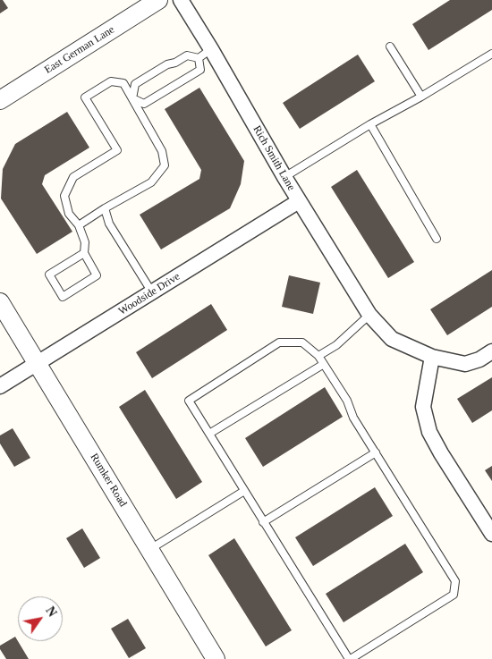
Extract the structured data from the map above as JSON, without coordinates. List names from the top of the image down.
{
  "streets": {
    "street": [
      "East German Lane",
      "Rich Smith Lane",
      "Woodside Drive",
      "Rumker Road"
    ]
  },
  "crossings": [
    ["Rich Smith Lane", "Woodside Drive"],
    ["Woodside Drive", "Rumker Road"]
  ],
  "north": "top right"
}
